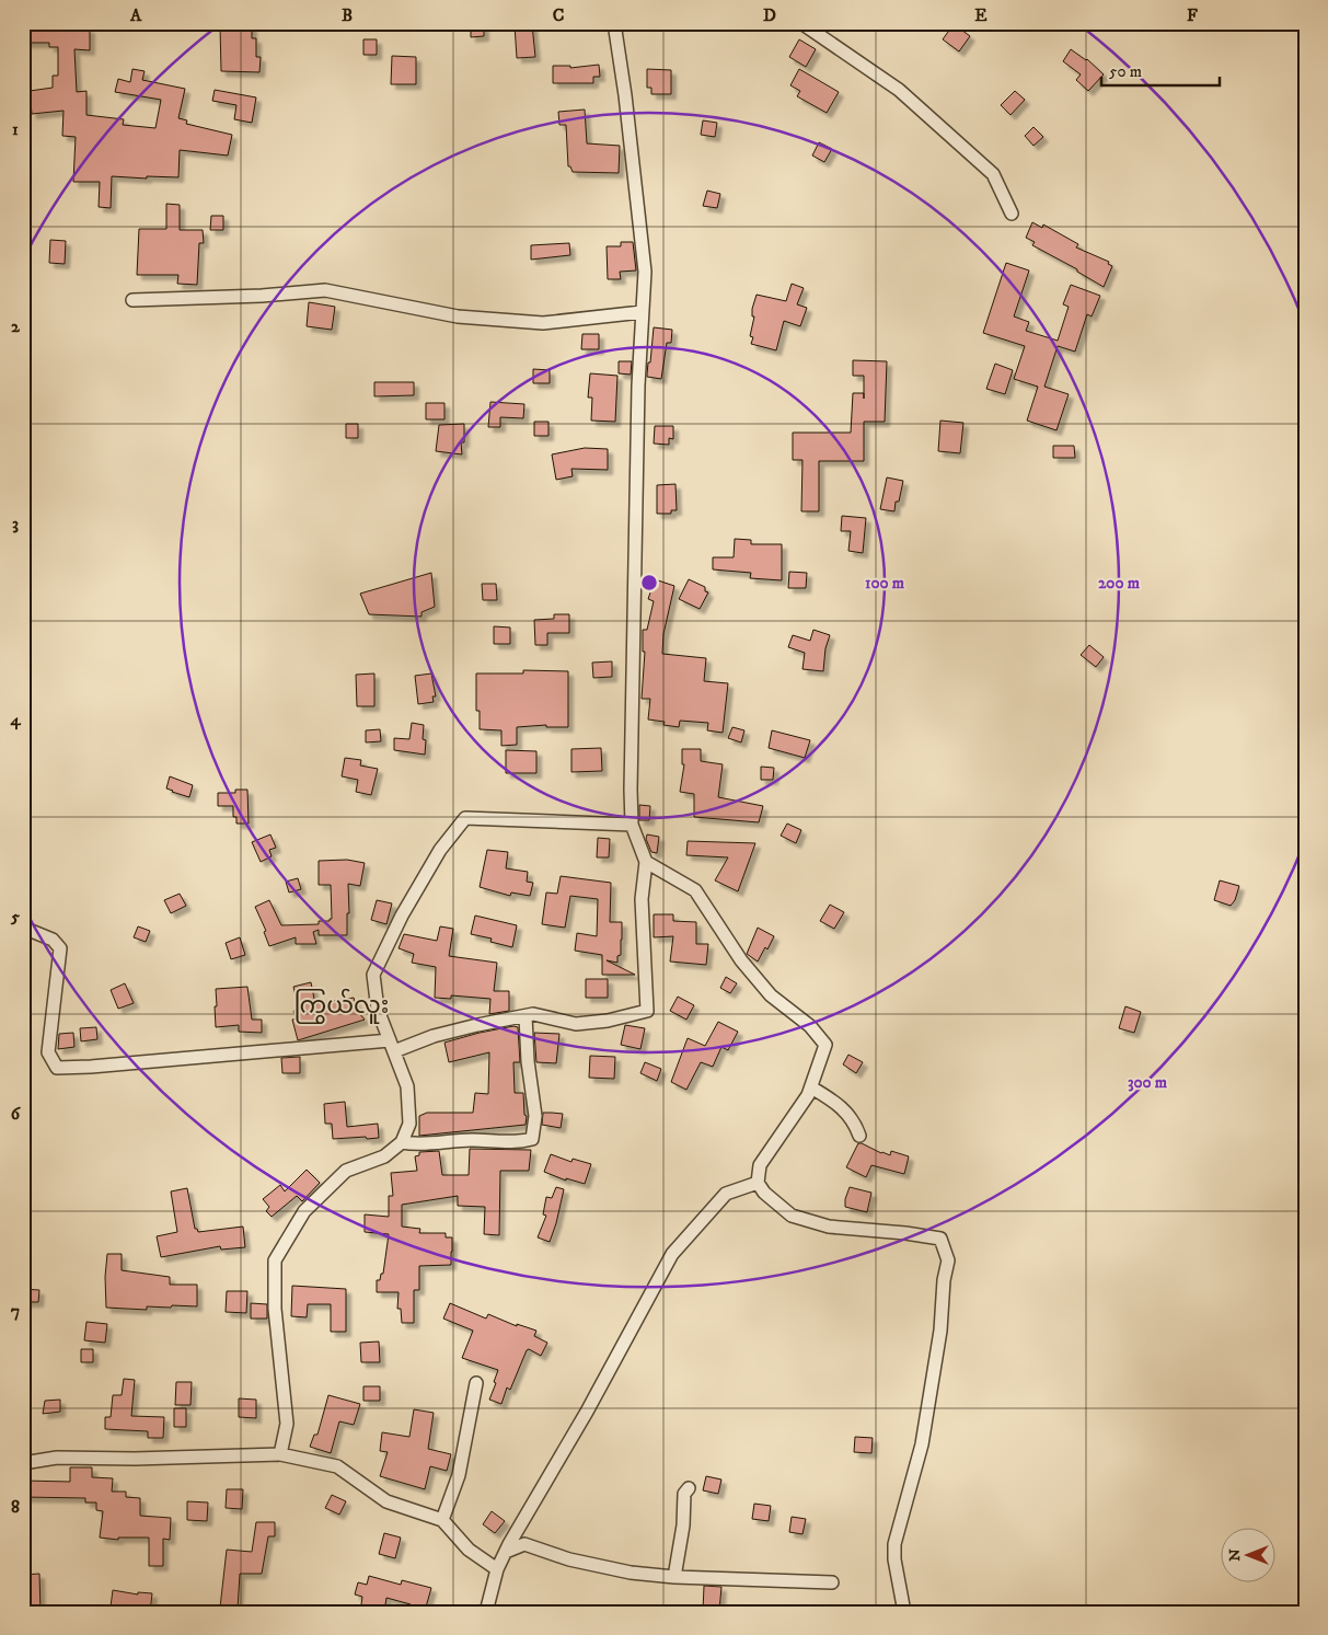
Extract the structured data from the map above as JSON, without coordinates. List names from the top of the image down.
{
  "districts": ["ကြွယ်လူး"],
  "scale_bar": "50 m",
  "north": "left",
  "grid": {
    "columns": [
      "A",
      "B",
      "C",
      "D",
      "E",
      "F"
    ],
    "rows": [
      "1",
      "2",
      "3",
      "4",
      "5",
      "6",
      "7",
      "8"
    ]
  },
  "rings": ["100 m", "200 m", "300 m"]
}
